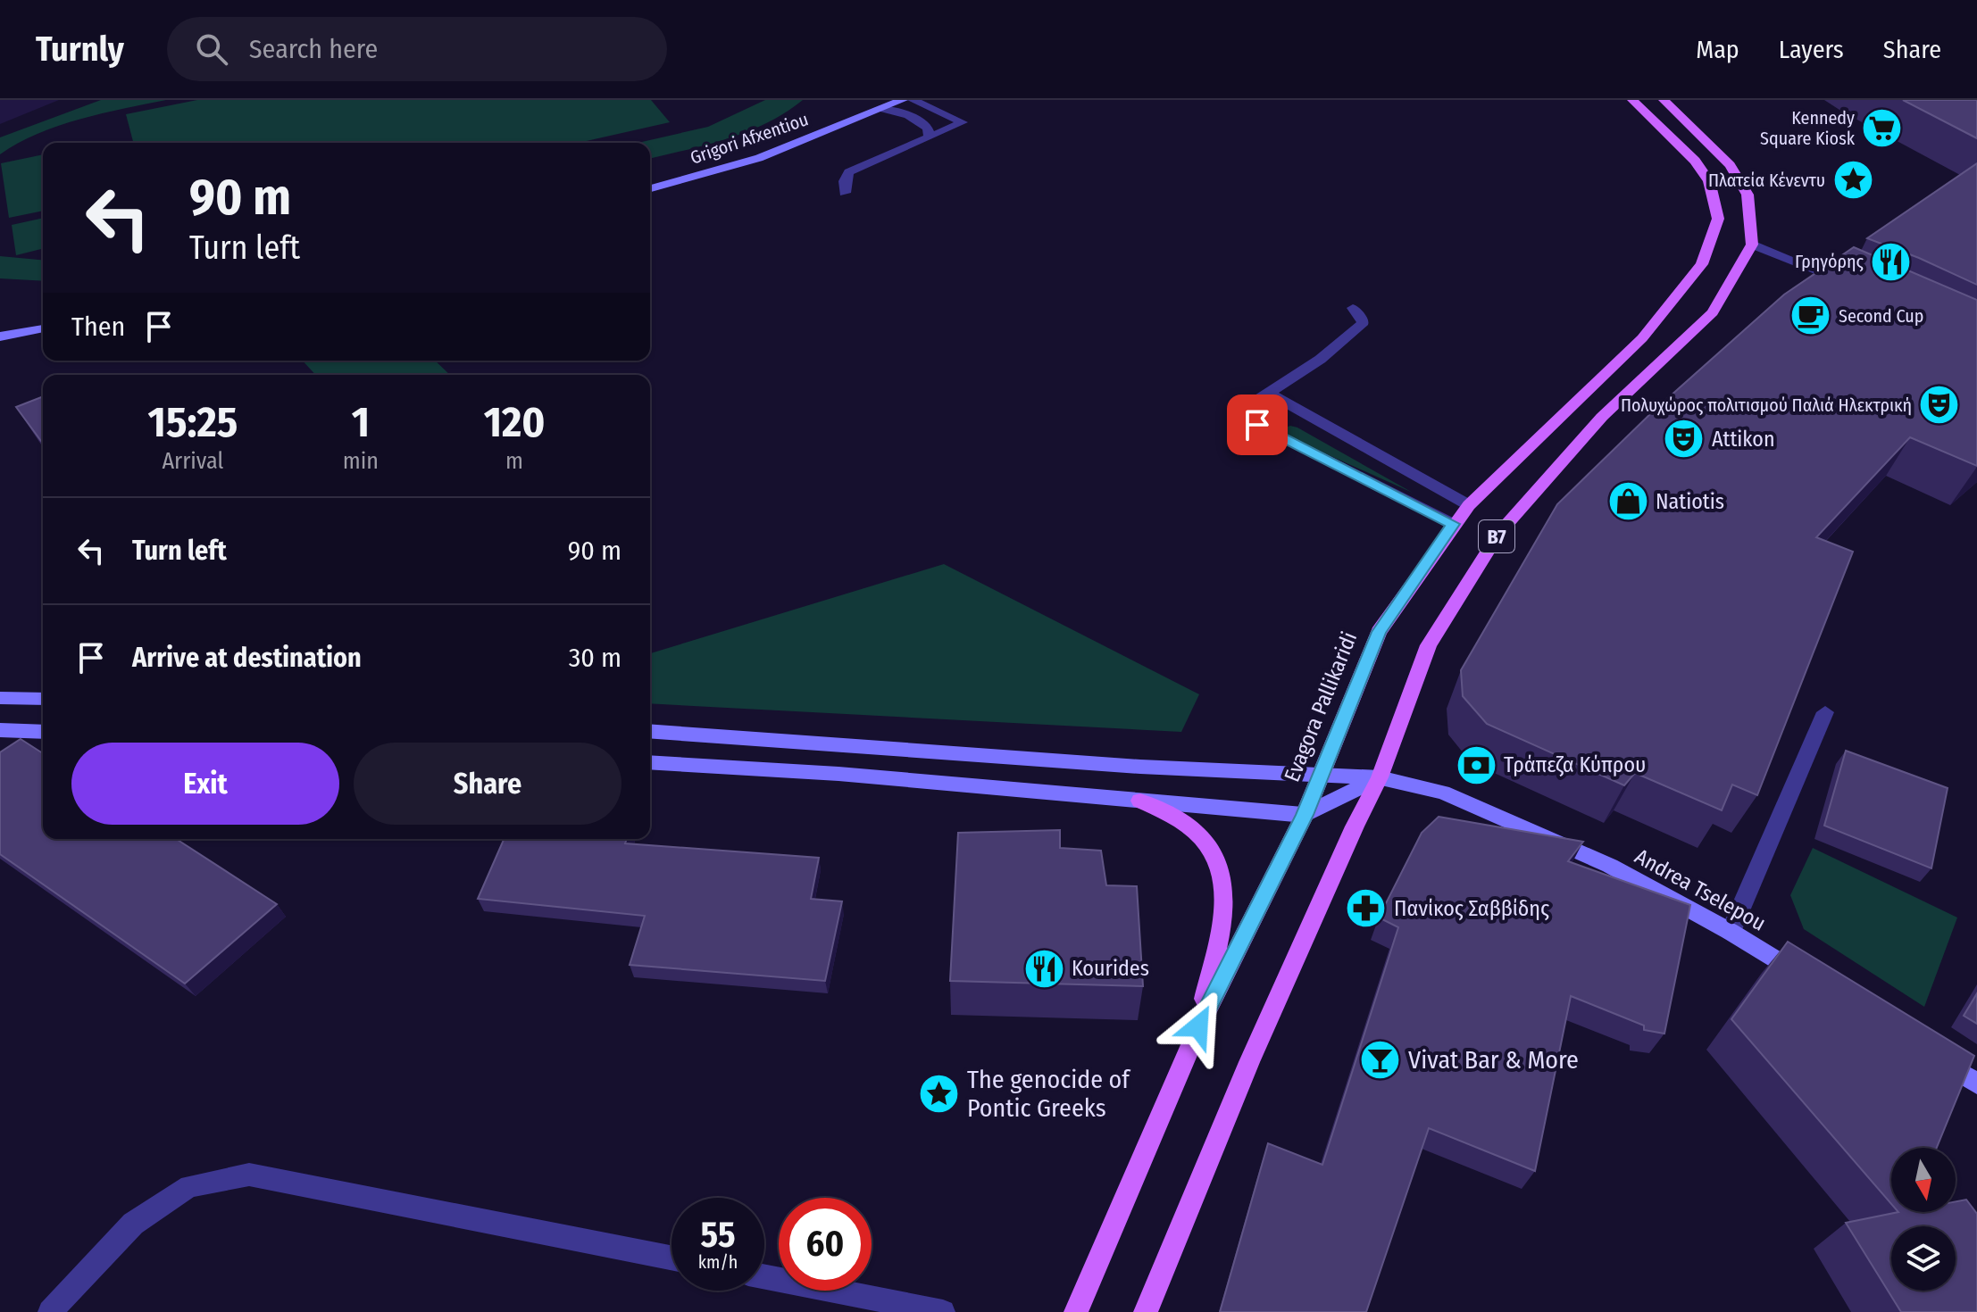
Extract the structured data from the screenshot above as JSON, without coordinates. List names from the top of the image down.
{
  "streets": {
    "main road": ["B7", "Evagora Pallikaridi"],
    "street": ["Grigori Afxentiou", "Andrea Tselepou"]
  },
  "crossings": [
    ["B7", "Andrea Tselepou"],
    ["Evagora Pallikaridi", "Andrea Tselepou"]
  ],
  "places": {
    "supermarket": ["Kennedy Square Kiosk"],
    "place": ["Πλατεία Κένεντυ", "The genocide of Pontic Greeks"],
    "restaurant": ["Γρηγόρης", "Kourides"],
    "cafe": ["Second Cup"],
    "theatre": ["Πολυχώρος πολιτισμού Παλιά Ηλεκτρική", "Attikon"],
    "shop": ["Natiotis"],
    "bank": ["Τράπεζα Κύπρου"],
    "pharmacy": ["Πανίκος Σαββίδης"],
    "bar": ["Vivat Bar & More"]
  },
  "north": "bottom",
  "page": {
    "header": "Turnly",
    "search": "Search here",
    "nav": ["Map", "Layers", "Share"],
    "turn": ["90 m", "Turn left"],
    "then": "Then",
    "eta": [
      "15:25",
      "Arrival",
      "1",
      "min",
      "120",
      "m"
    ],
    "list": [
      {
        "name": "Turn left",
        "value": "90 m"
      },
      {
        "name": "Arrive at destination",
        "value": "30 m"
      }
    ],
    "buttons": ["Exit", "Share"],
    "speed": "55 km/h",
    "limit": "60"
  }
}
